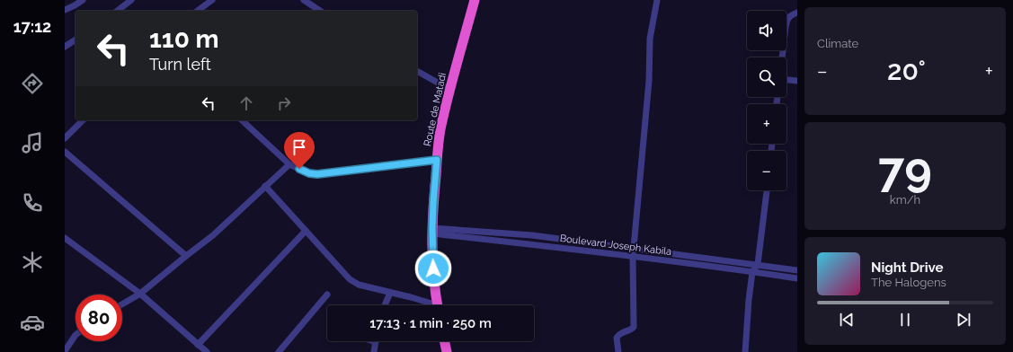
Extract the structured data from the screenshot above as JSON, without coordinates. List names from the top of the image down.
{
  "streets": {
    "highway": ["Route de Matadi"],
    "street": ["Boulevard Joseph Kabila"]
  },
  "crossings": [
    ["Route de Matadi", "Boulevard Joseph Kabila"]
  ],
  "page": {
    "tabs": "17:12",
    "tile": [
      "Climate",
      ["79", "km/h"]
    ],
    "map_buttons": ["+", "−"],
    "turn": ["110 m", "Turn left"],
    "heat": ["−", "20°", "+"],
    "song": ["Night Drive", "The Halogens"],
    "limit": "80",
    "trip": "17:13 · 1 min · 250 m"
  }
}
